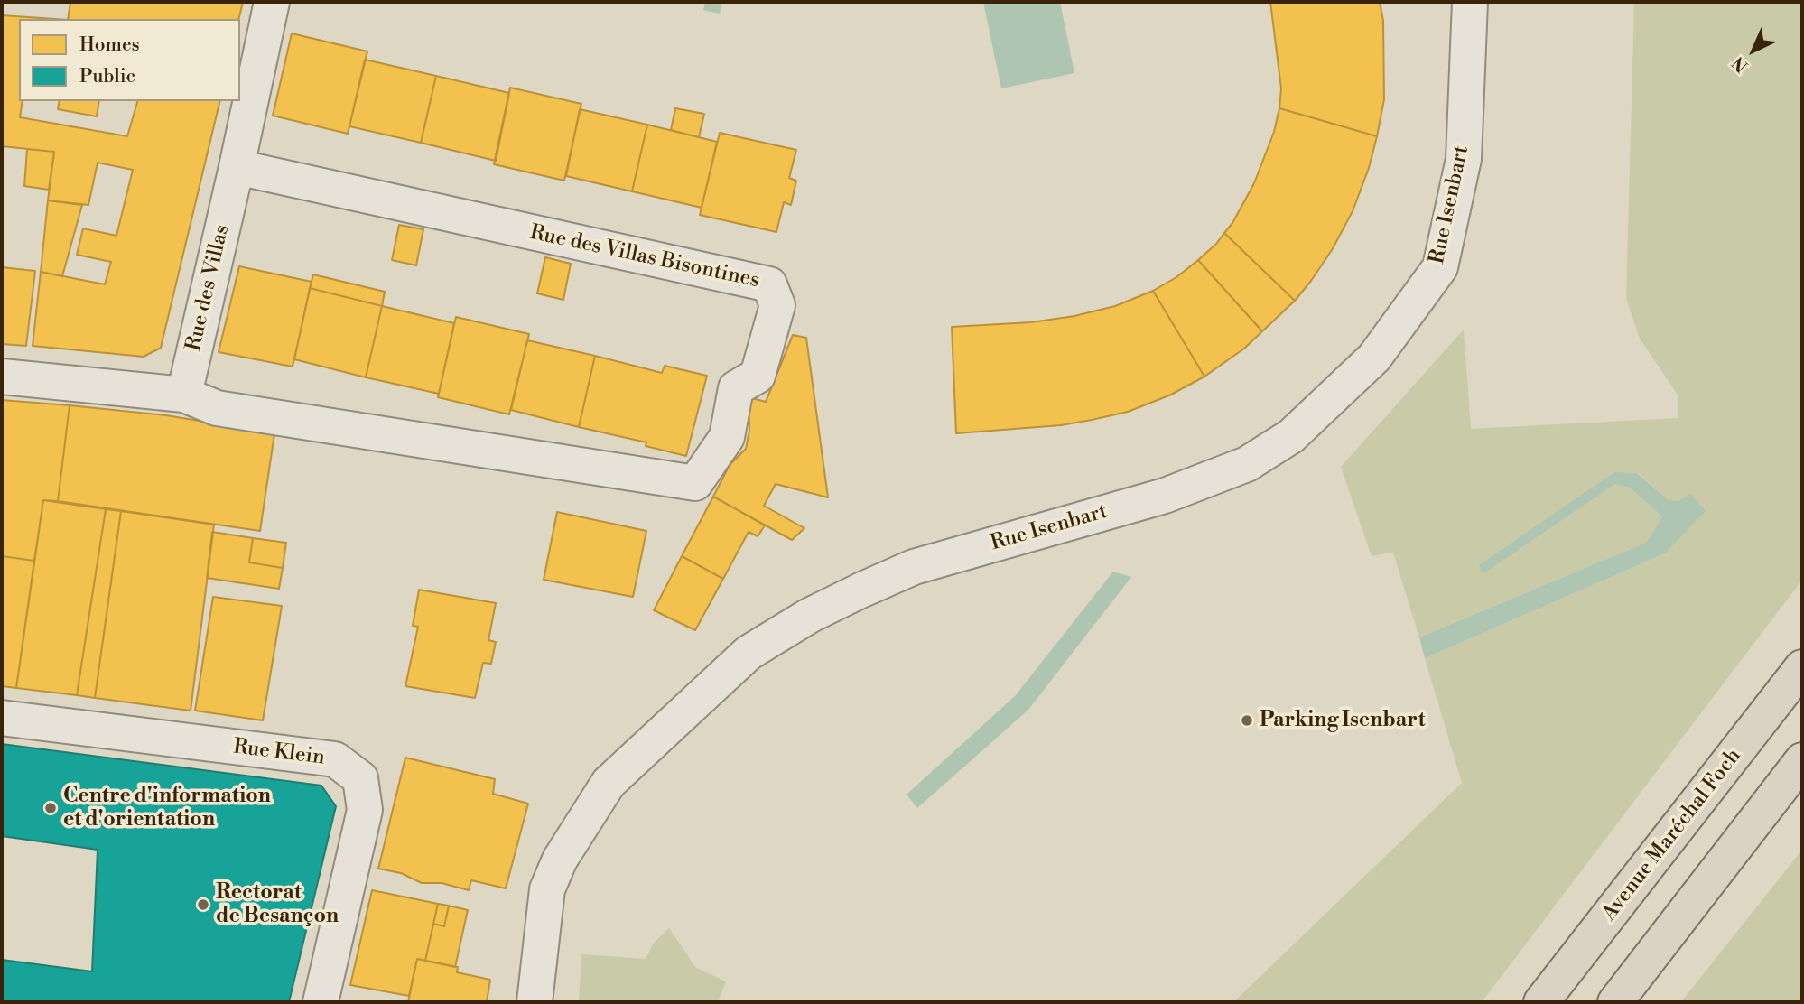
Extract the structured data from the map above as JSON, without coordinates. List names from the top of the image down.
{
  "streets": {
    "main road": ["Avenue Maréchal Foch"],
    "street": [
      "Rue Isenbart",
      "Rue des Villas Bisontines",
      "Rue des Villas",
      "Rue Klein"
    ]
  },
  "crossings": [
    ["Rue des Villas Bisontines", "Rue des Villas"]
  ],
  "places": ["Parking Isenbart", "Centre d'information et d'orientation", "Rectorat de Besançon"],
  "legend": ["Homes", "Public"],
  "north": "bottom left"
}
